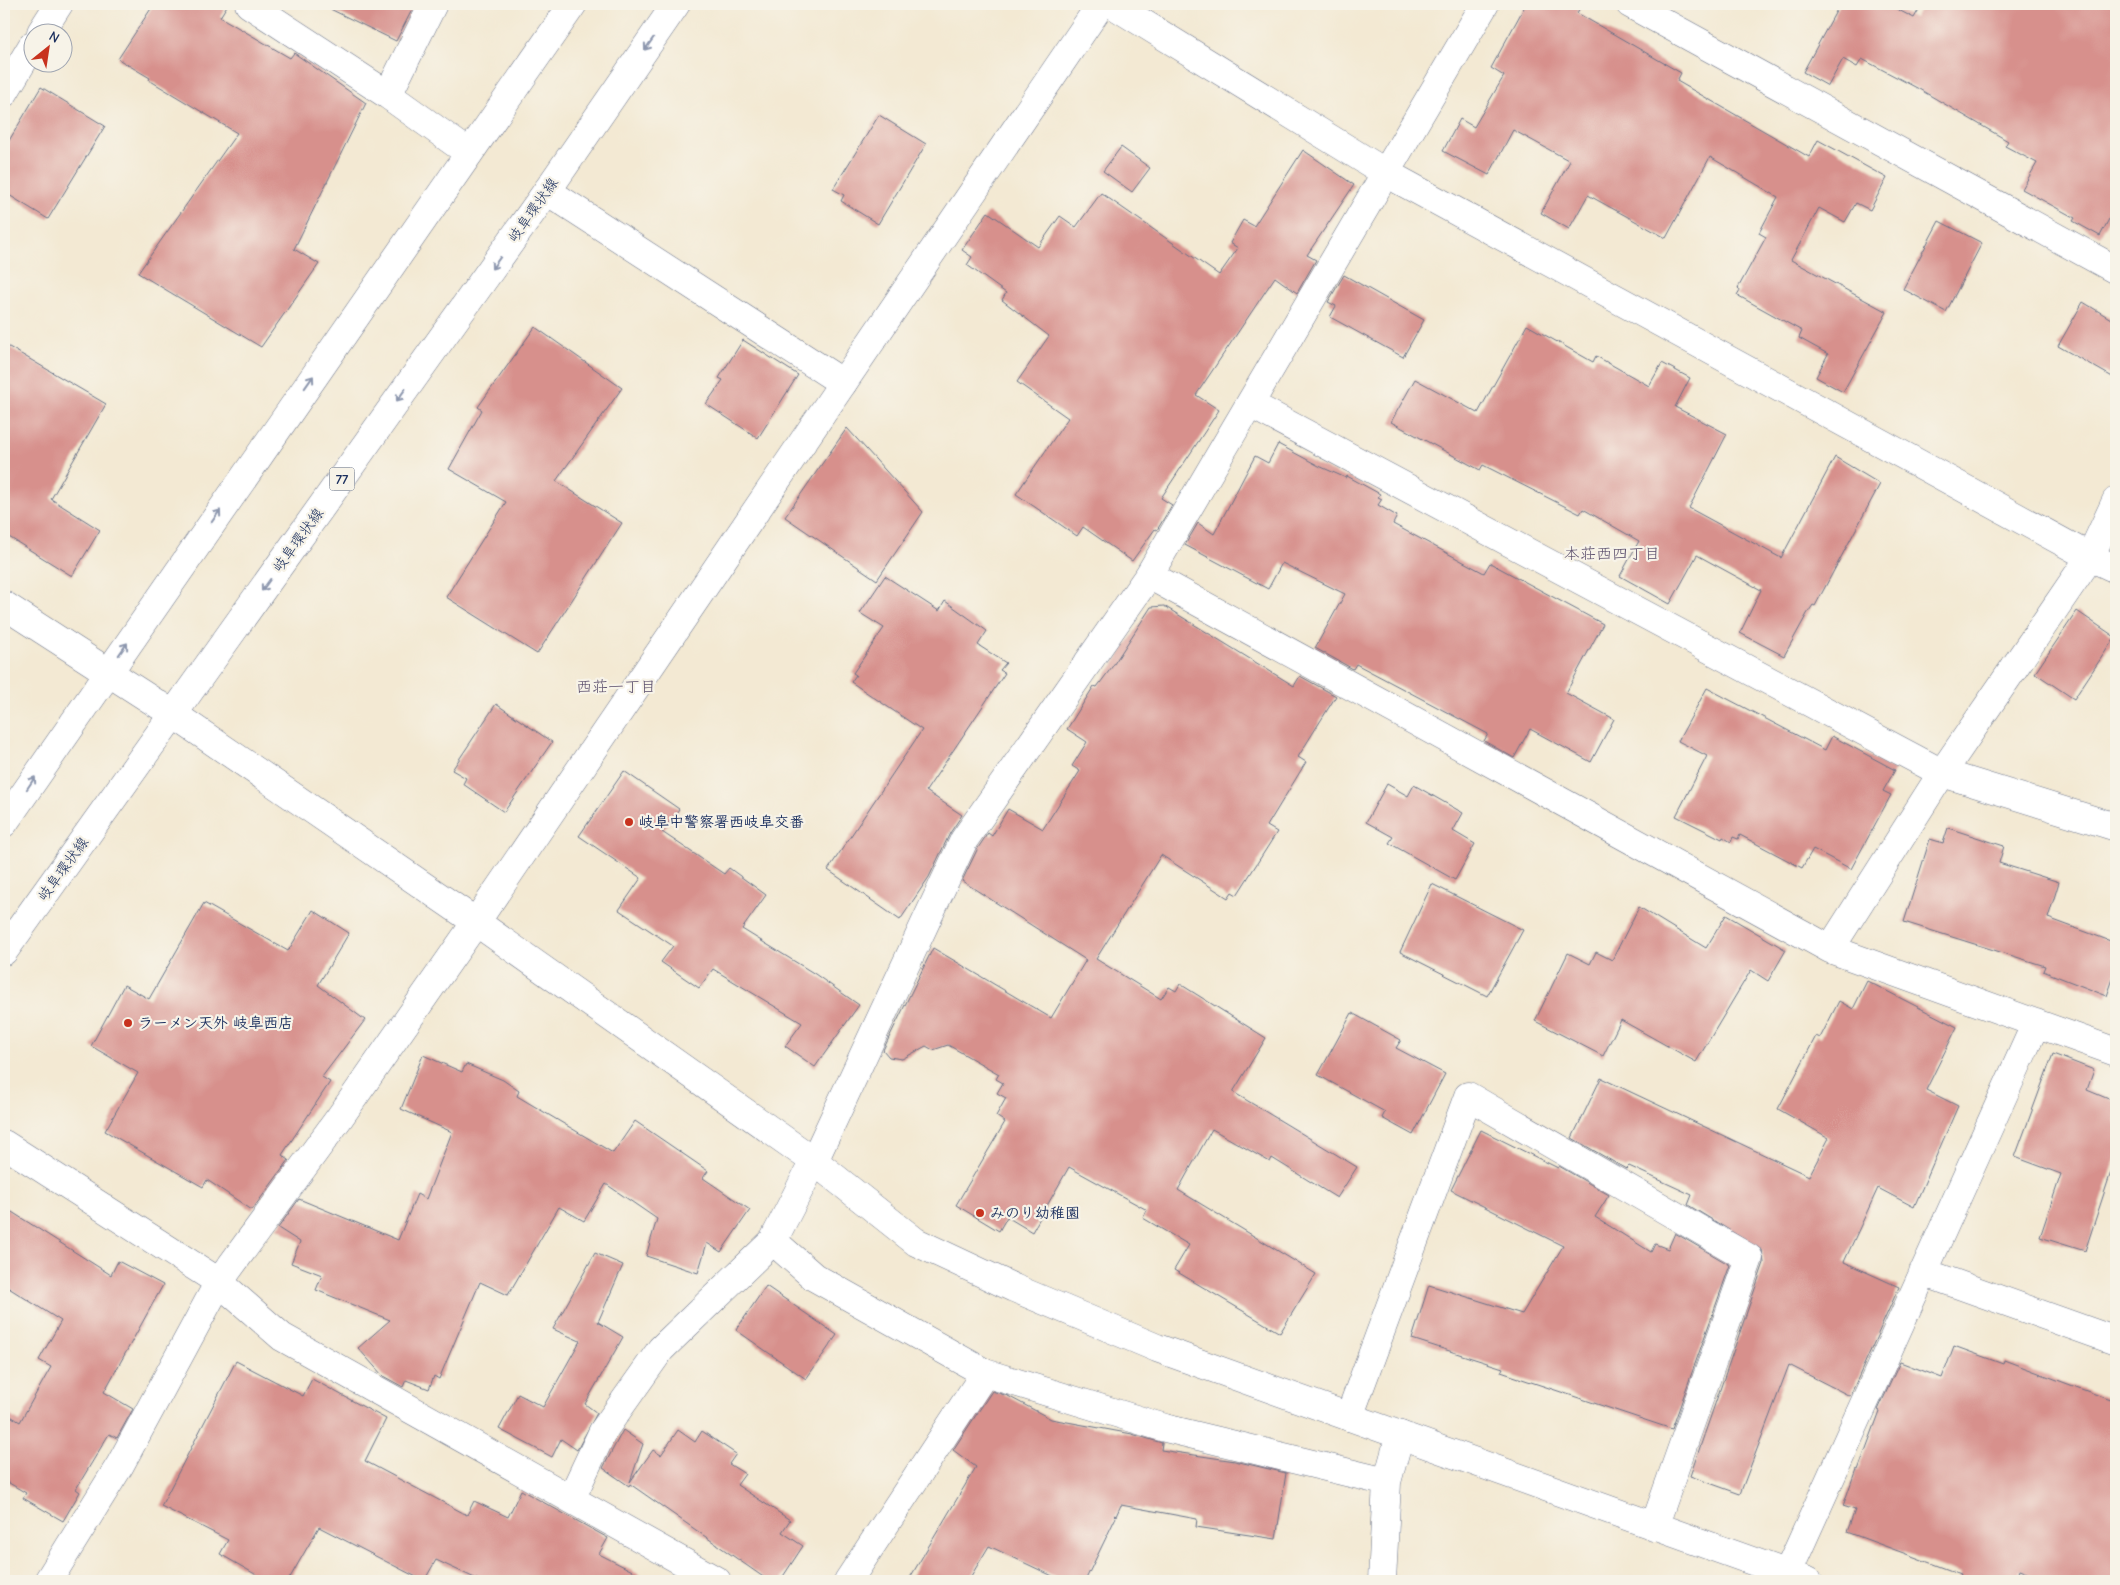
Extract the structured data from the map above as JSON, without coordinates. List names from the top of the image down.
{
  "streets": {
    "street": ["岐阜環状線", "77"]
  },
  "districts": ["本荘西四丁目", "西荘一丁目"],
  "places": ["岐阜中警察署西岐阜交番", "ラーメン天外 岐阜西店", "みのり幼稚園"],
  "north": "top right"
}
